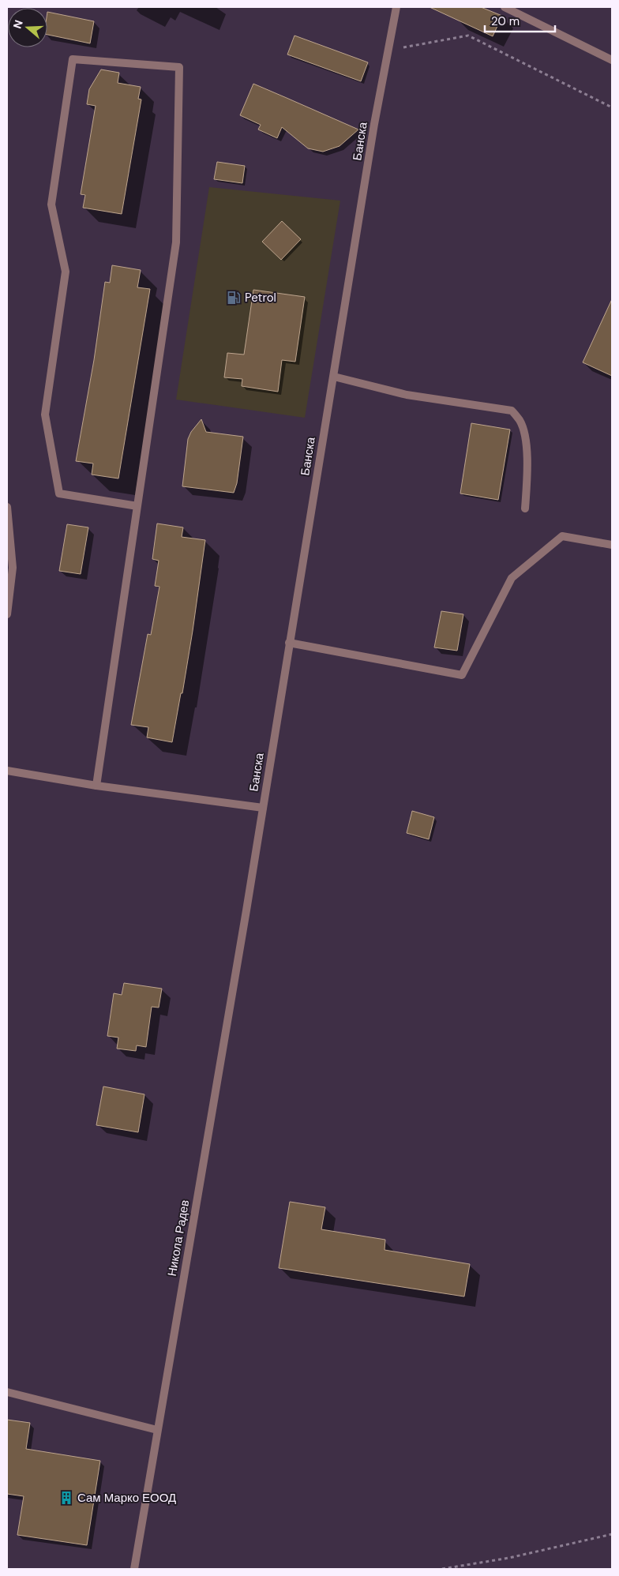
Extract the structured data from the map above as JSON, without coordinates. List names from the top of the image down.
{
  "streets": {
    "street": ["Банска", "Никола Радев"]
  },
  "crossings": [
    ["Банска", "Никола Радев"]
  ],
  "places": {
    "fuel station": ["Petrol"],
    "building": ["Сам Марко ЕООД"]
  },
  "scale_bar": "20 m",
  "north": "left"
}
